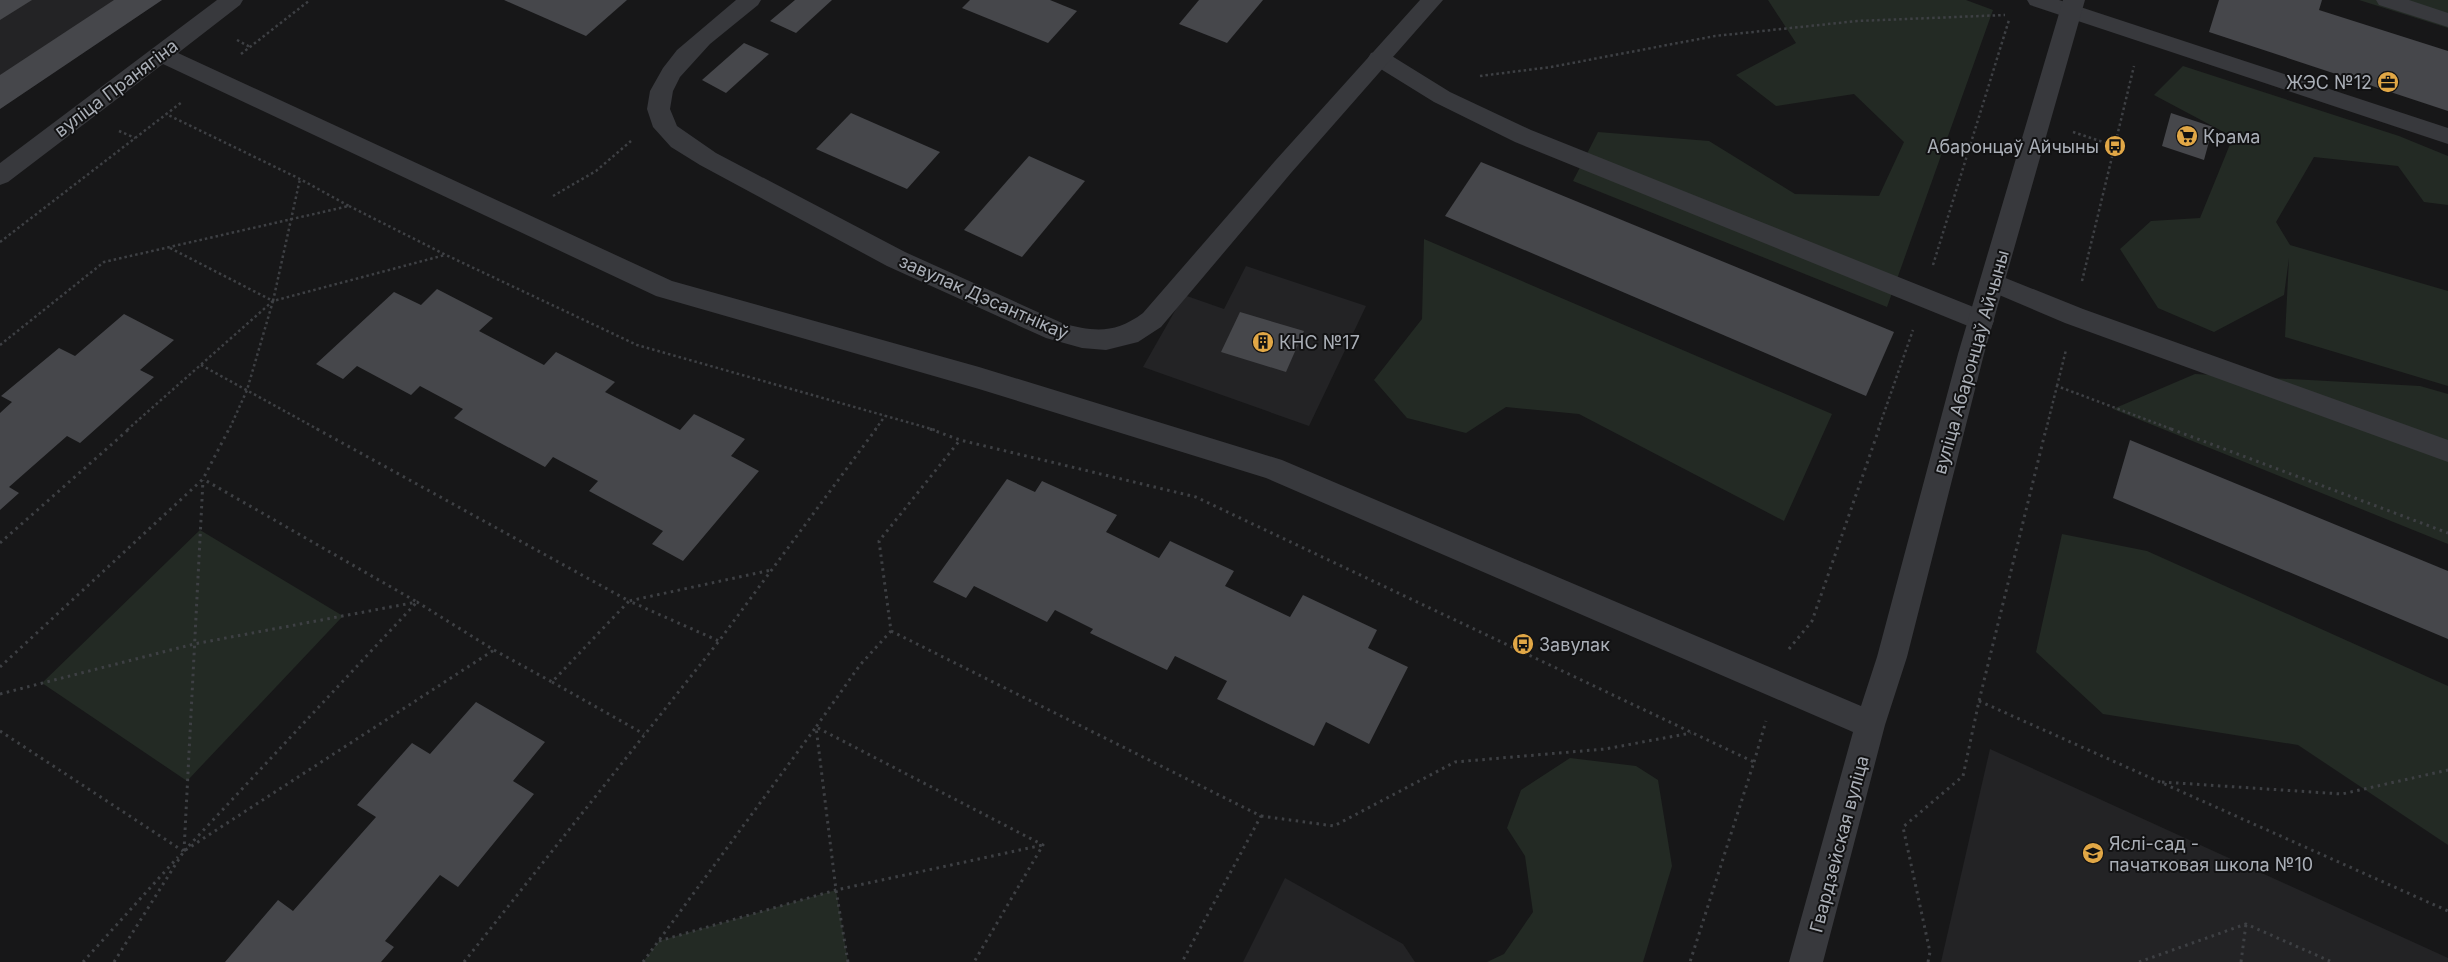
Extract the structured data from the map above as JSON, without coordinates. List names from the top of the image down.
{
  "streets": {
    "street": [
      "вуліца Пранягіна",
      "завулак Дэсантнікаў",
      "вуліца Абаронцаў Айчыны",
      "Гвардзейская вуліца"
    ]
  },
  "crossings": [
    ["вуліца Абаронцаў Айчыны", "Гвардзейская вуліца"]
  ],
  "places": {
    "office": ["ЖЭС №12"],
    "supermarket": ["Крама"],
    "bus stop": ["Абаронцаў Айчыны", "Завулак"],
    "building": ["КНС №17"],
    "school or university": ["Яслі-сад - пачатковая школа №10"]
  }
}
